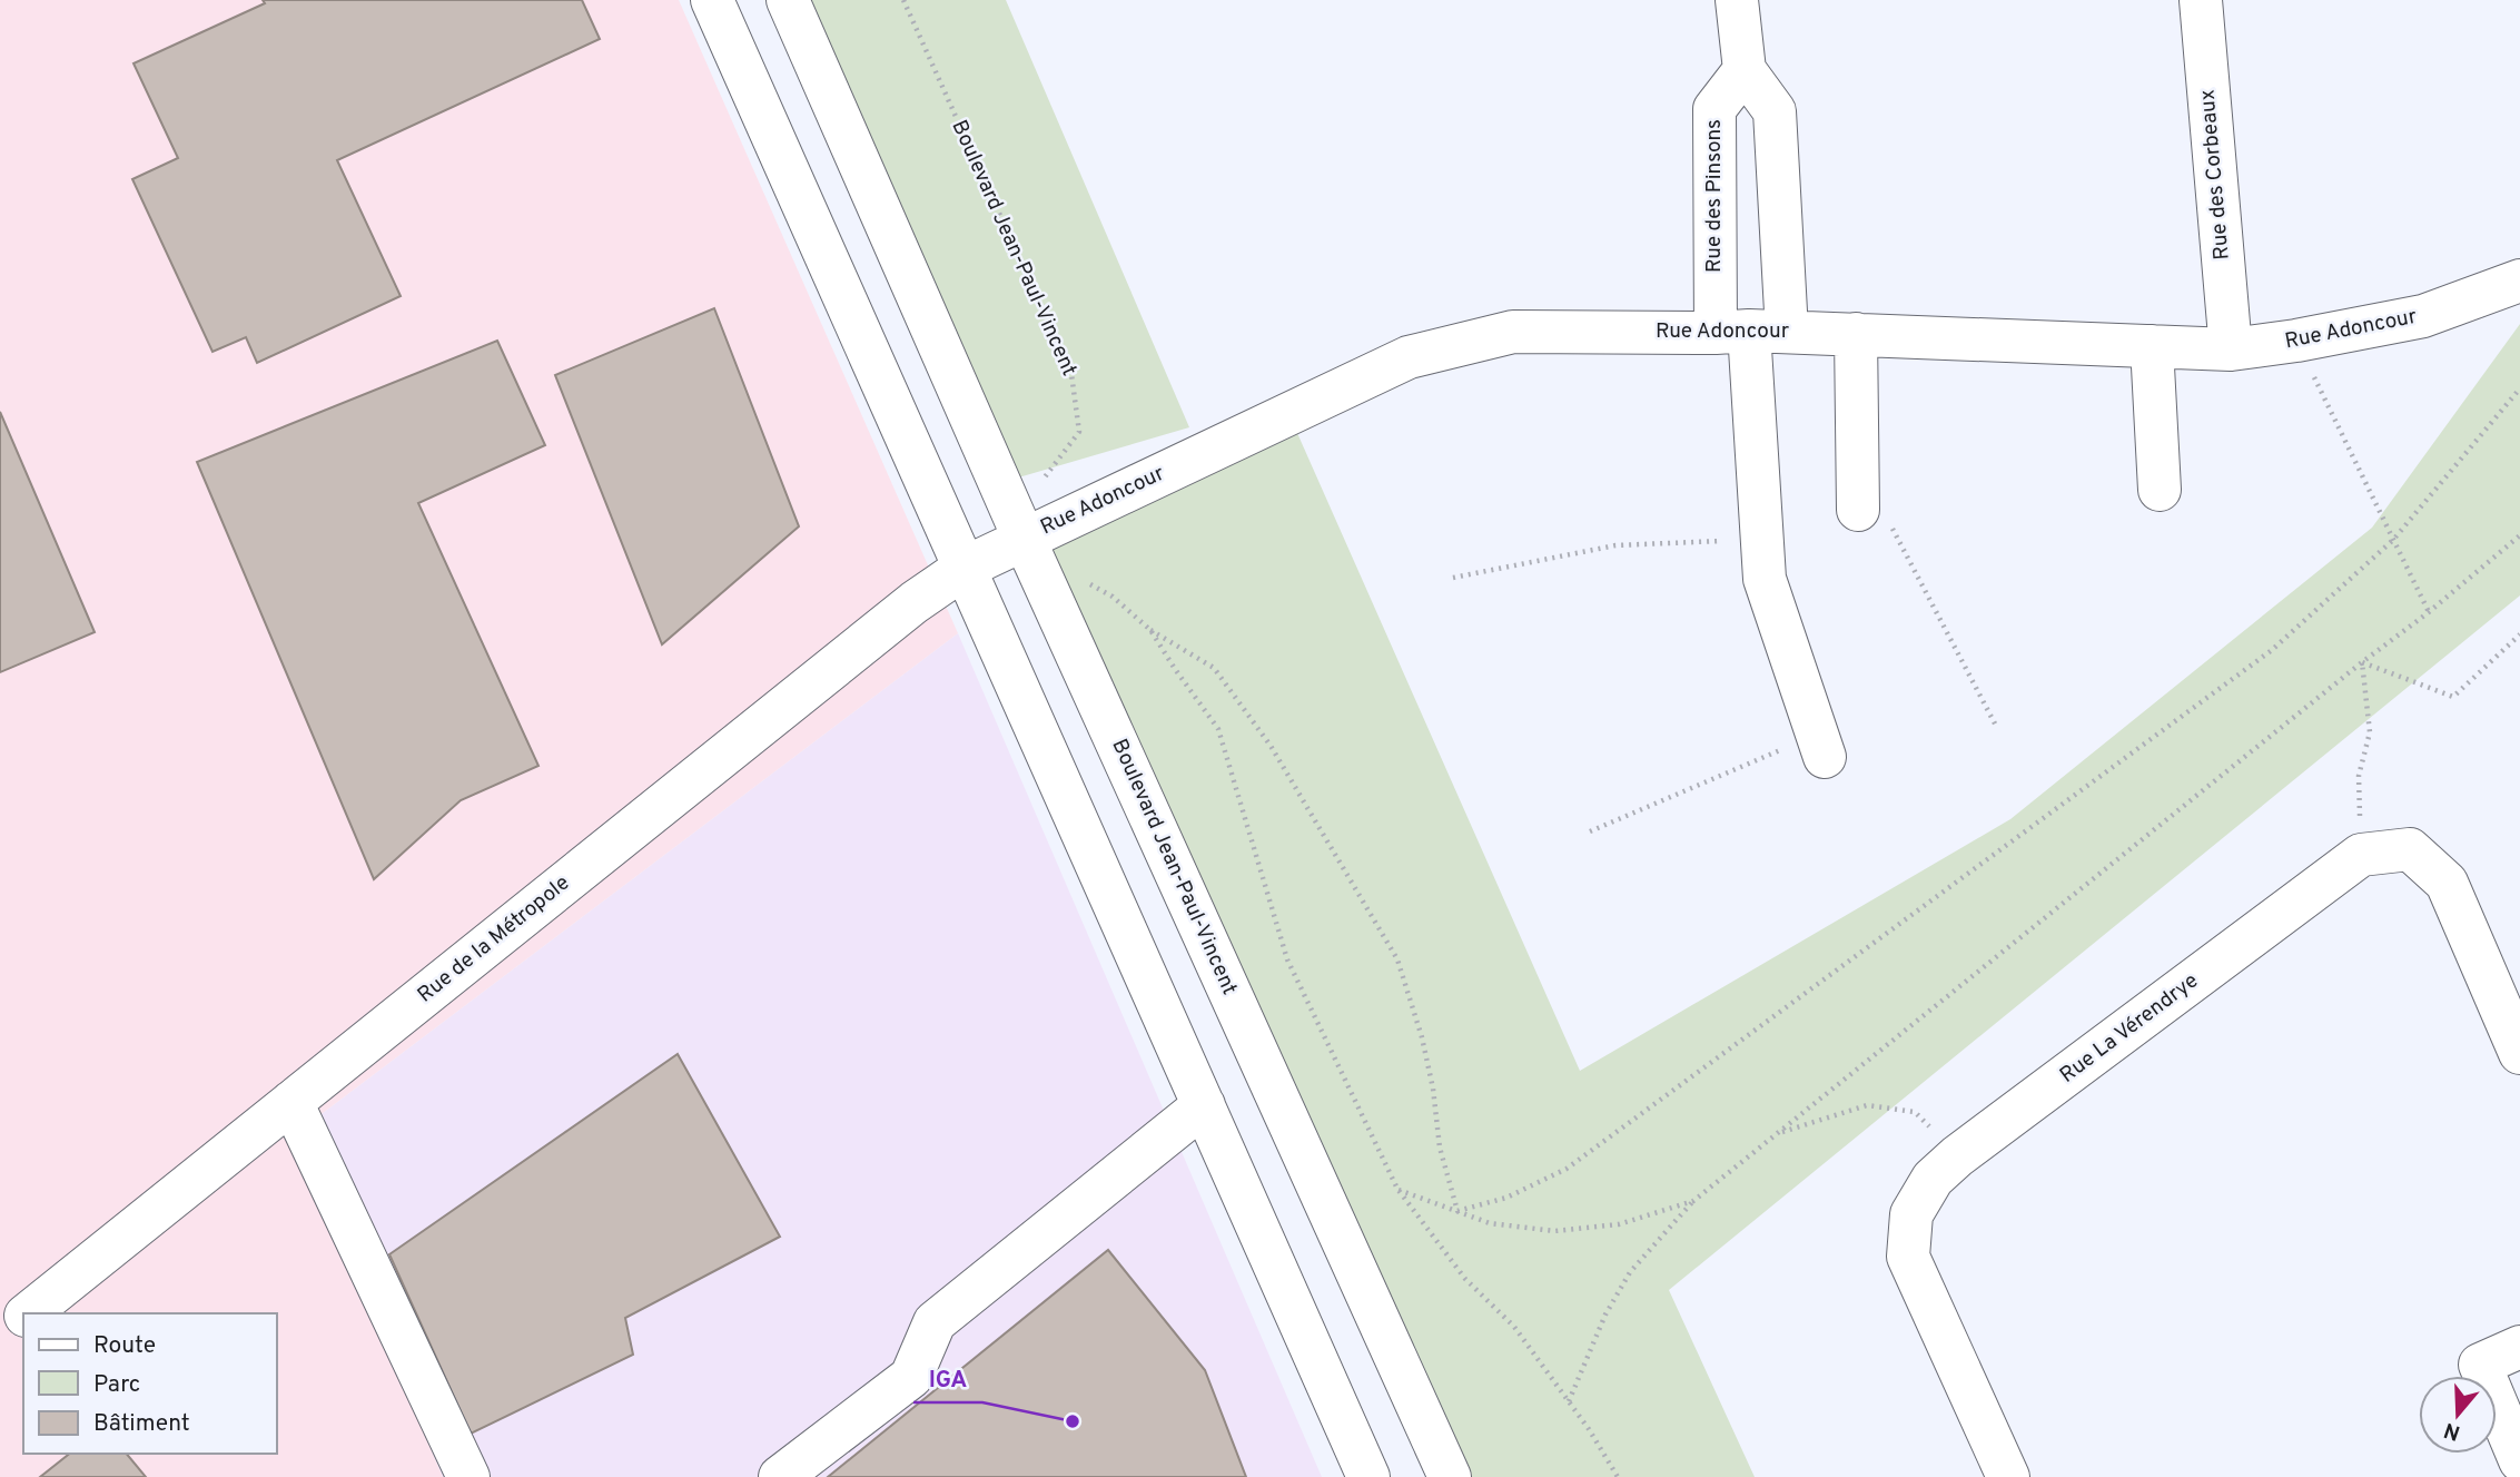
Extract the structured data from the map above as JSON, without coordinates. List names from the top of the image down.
{
  "streets": {
    "street": [
      "Rue des Corbeaux",
      "Rue des Pinsons",
      "Boulevard Jean-Paul-Vincent",
      "Rue Adoncour",
      "Rue de la Métropole",
      "Rue La Vérendrye"
    ]
  },
  "crossings": [
    ["Rue des Corbeaux", "Rue Adoncour"],
    ["Rue des Pinsons", "Rue Adoncour"],
    ["Boulevard Jean-Paul-Vincent", "Rue Adoncour"],
    ["Rue Adoncour", "Rue de la Métropole"]
  ],
  "places": ["IGA"],
  "legend": ["Route", "Parc", "Bâtiment"],
  "north": "bottom"
}
